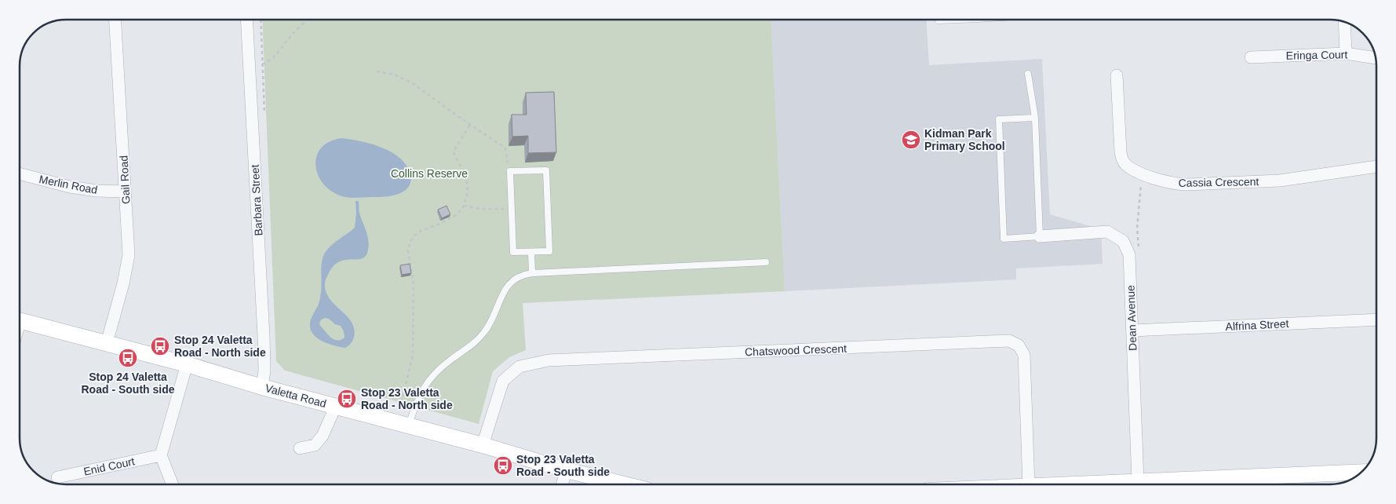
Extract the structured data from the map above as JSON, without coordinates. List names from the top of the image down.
{
  "streets": {
    "street": [
      "Eringa Court",
      "Gail Road",
      "Cassia Crescent",
      "Merlin Road",
      "Barbara Street",
      "Dean Avenue",
      "Alfrina Street",
      "Chatswood Crescent",
      "Valetta Road",
      "Enid Court"
    ]
  },
  "crossings": [
    ["Gail Road", "Merlin Road"],
    ["Gail Road", "Valetta Road"],
    ["Barbara Street", "Valetta Road"],
    ["Dean Avenue", "Alfrina Street"],
    ["Chatswood Crescent", "Valetta Road"]
  ],
  "parks": ["Collins Reserve"],
  "places": {
    "school or university": ["Kidman Park Primary School"],
    "bus stop": [
      "Stop 24 Valetta Road - North side",
      "Stop 24 Valetta Road - South side",
      "Stop 23 Valetta Road - North side",
      "Stop 23 Valetta Road - South side"
    ]
  }
}
